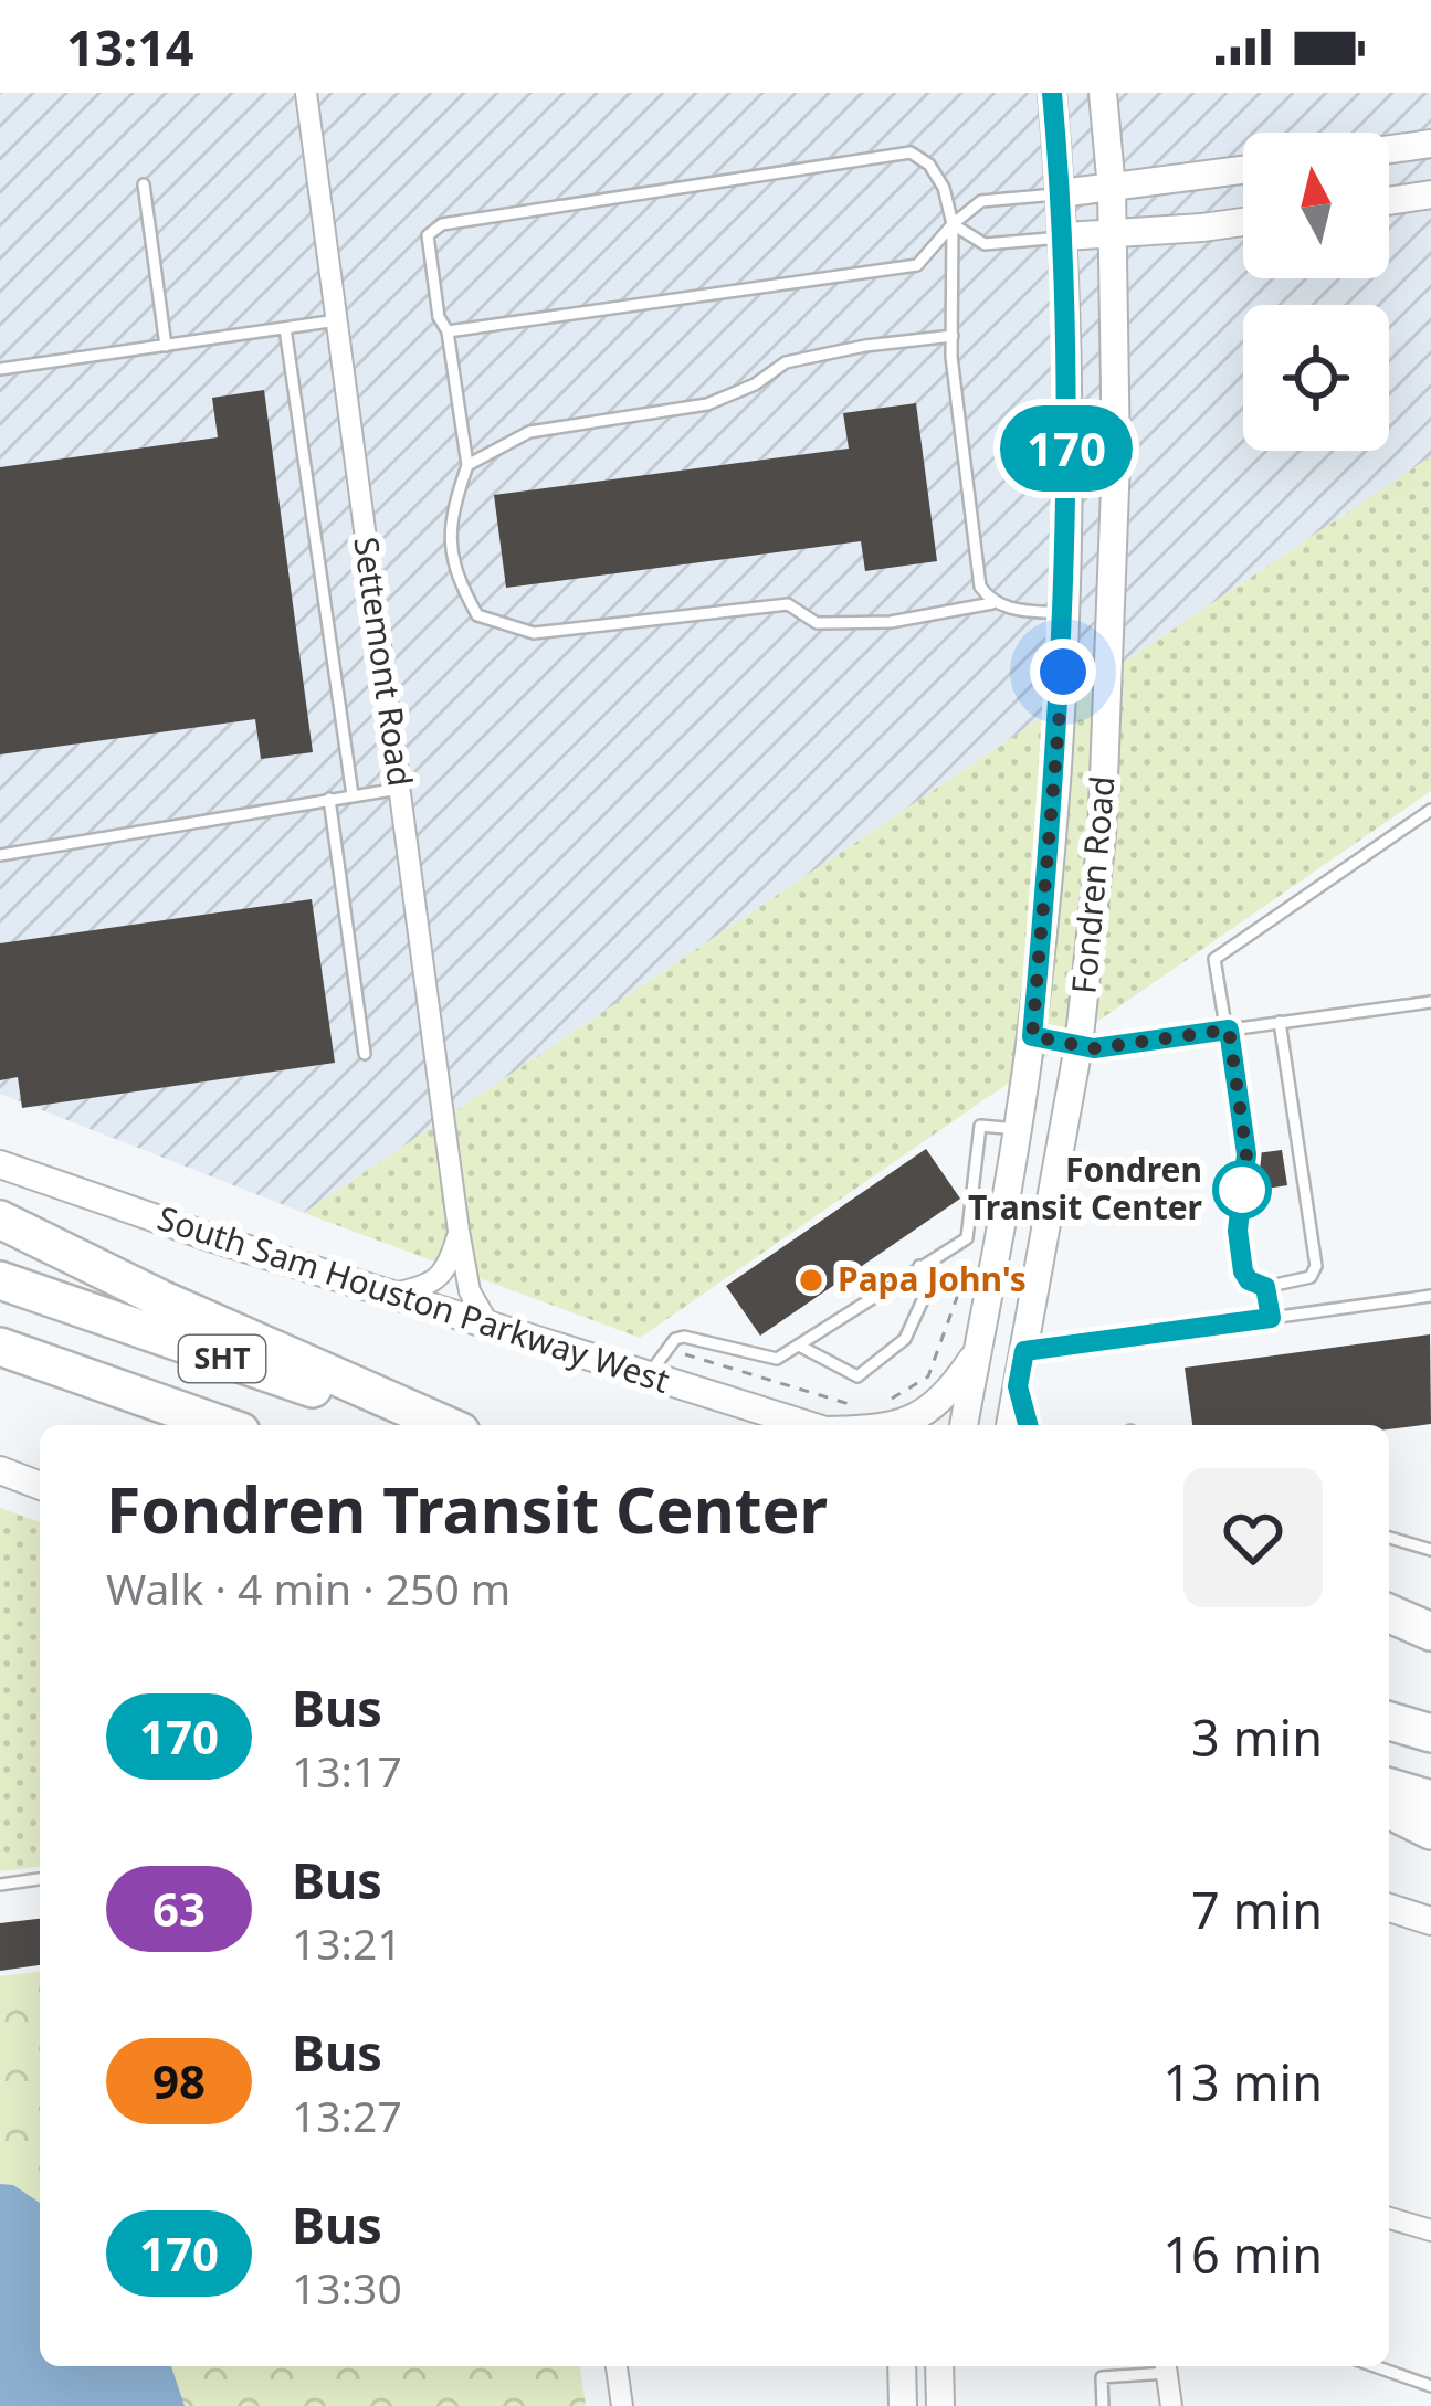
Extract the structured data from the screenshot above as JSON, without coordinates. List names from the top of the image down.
{
  "streets": {
    "highway": ["SHT"],
    "main road": ["Fondren Road", "South Sam Houston Parkway West"],
    "street": ["Settemont Road"]
  },
  "crossings": [
    ["Settemont Road", "South Sam Houston Parkway West"]
  ],
  "places": ["Fondren Transit Center", "Papa John's"],
  "lines": ["bus line 170"],
  "north": "top",
  "page": {
    "status": "13:14",
    "on_map": "170",
    "heading": ["Fondren Transit Center", "Walk · 4 min · 250 m"],
    "list": [
      {
        "mark": "170",
        "name": "Bus",
        "note": "13:17",
        "value": "3 min"
      },
      {
        "mark": "63",
        "name": "Bus",
        "note": "13:21",
        "value": "7 min"
      },
      {
        "mark": "98",
        "name": "Bus",
        "note": "13:27",
        "value": "13 min"
      },
      {
        "mark": "170",
        "name": "Bus",
        "note": "13:30",
        "value": "16 min"
      }
    ]
  }
}
